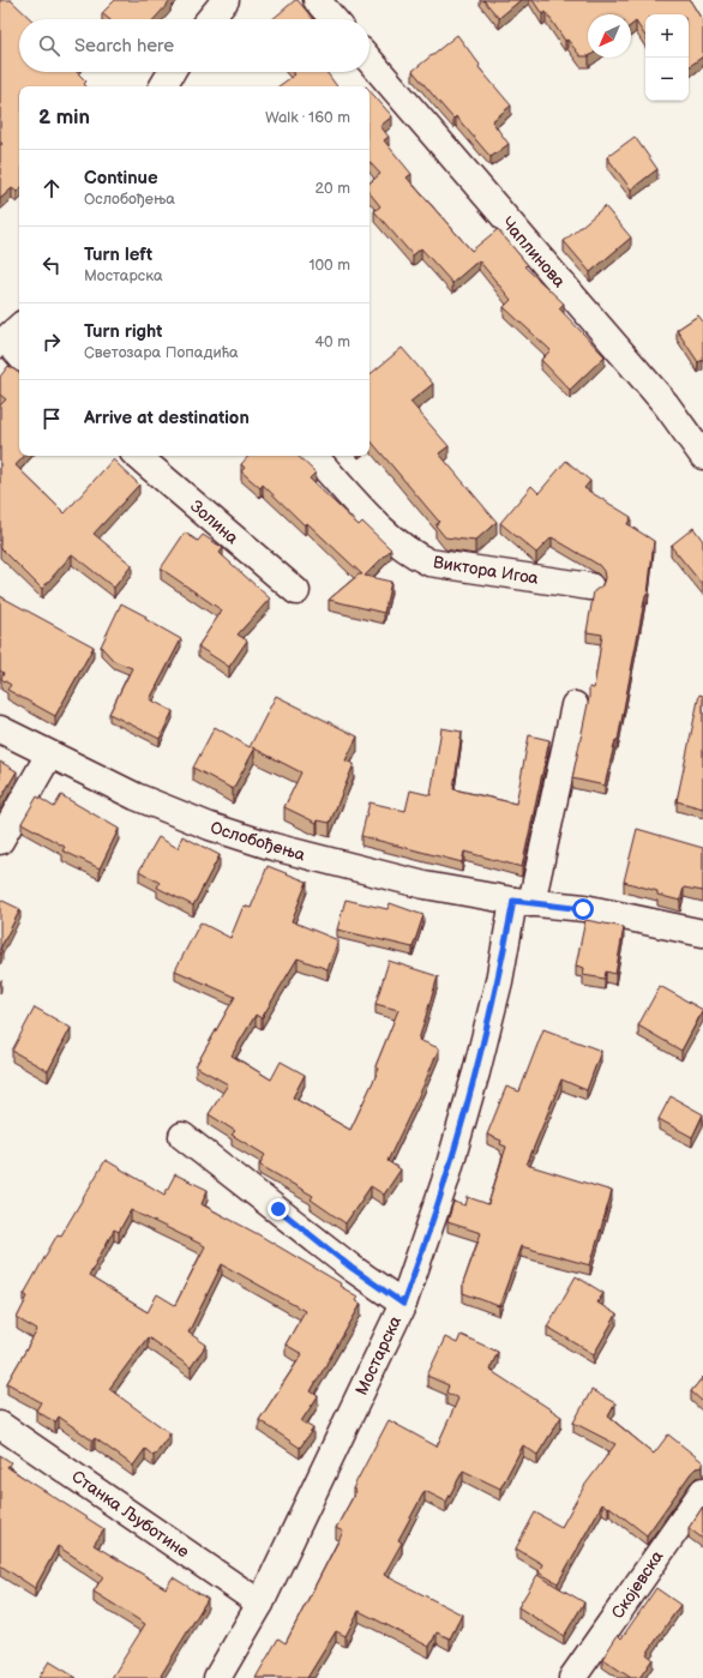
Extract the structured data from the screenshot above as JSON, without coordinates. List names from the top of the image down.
{
  "streets": {
    "street": [
      "Чаплинова",
      "Золина",
      "Виктора Игоа",
      "Ослобођења",
      "Мостарска",
      "Станка Љуботине",
      "Скојевска"
    ]
  },
  "crossings": [
    ["Ослобођења", "Мостарска"],
    ["Мостарска", "Станка Љуботине"]
  ],
  "north": "bottom left",
  "page": {
    "map_buttons": ["+", "−"],
    "search": "Search here",
    "heading": ["2 min", "Walk · 160 m"],
    "list": [
      ["Continue", "Ослобођења", "20 m"],
      ["Turn left", "Мостарска", "100 m"],
      ["Turn right", "Светозара Попадића", "40 m"],
      "Arrive at destination"
    ]
  }
}
